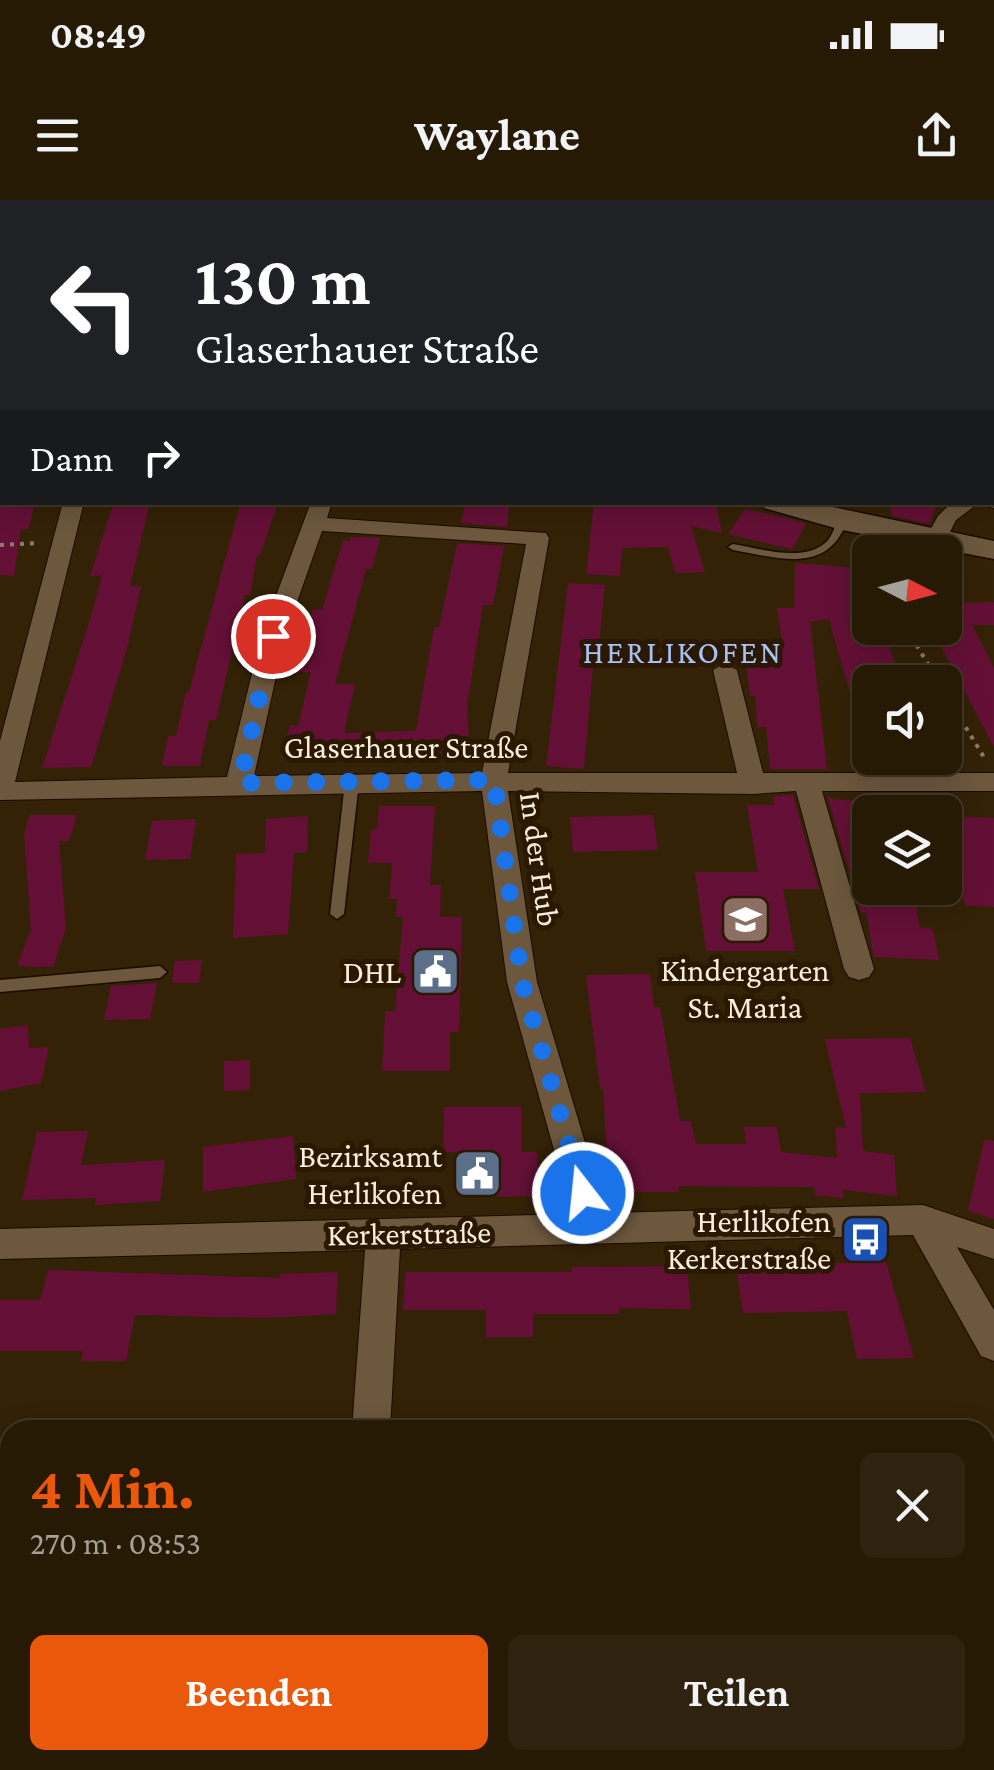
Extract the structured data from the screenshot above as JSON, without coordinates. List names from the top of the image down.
{
  "streets": {
    "street": ["Glaserhauer Straße", "In der Hub", "Kerkerstraße"]
  },
  "crossings": [
    ["Glaserhauer Straße", "In der Hub"],
    ["In der Hub", "Kerkerstraße"]
  ],
  "districts": ["HERLIKOFEN"],
  "places": {
    "school or university": ["Kindergarten St. Maria"],
    "public building": ["DHL", "Bezirksamt Herlikofen"],
    "bus stop": ["Herlikofen Kerkerstraße"]
  },
  "north": "right",
  "page": {
    "status": "08:49",
    "header": "Waylane",
    "turn": ["130 m", "Glaserhauer Straße"],
    "then": "Dann",
    "heading": ["4 Min.", "270 m · 08:53"],
    "buttons": ["Beenden", "Teilen"]
  }
}
